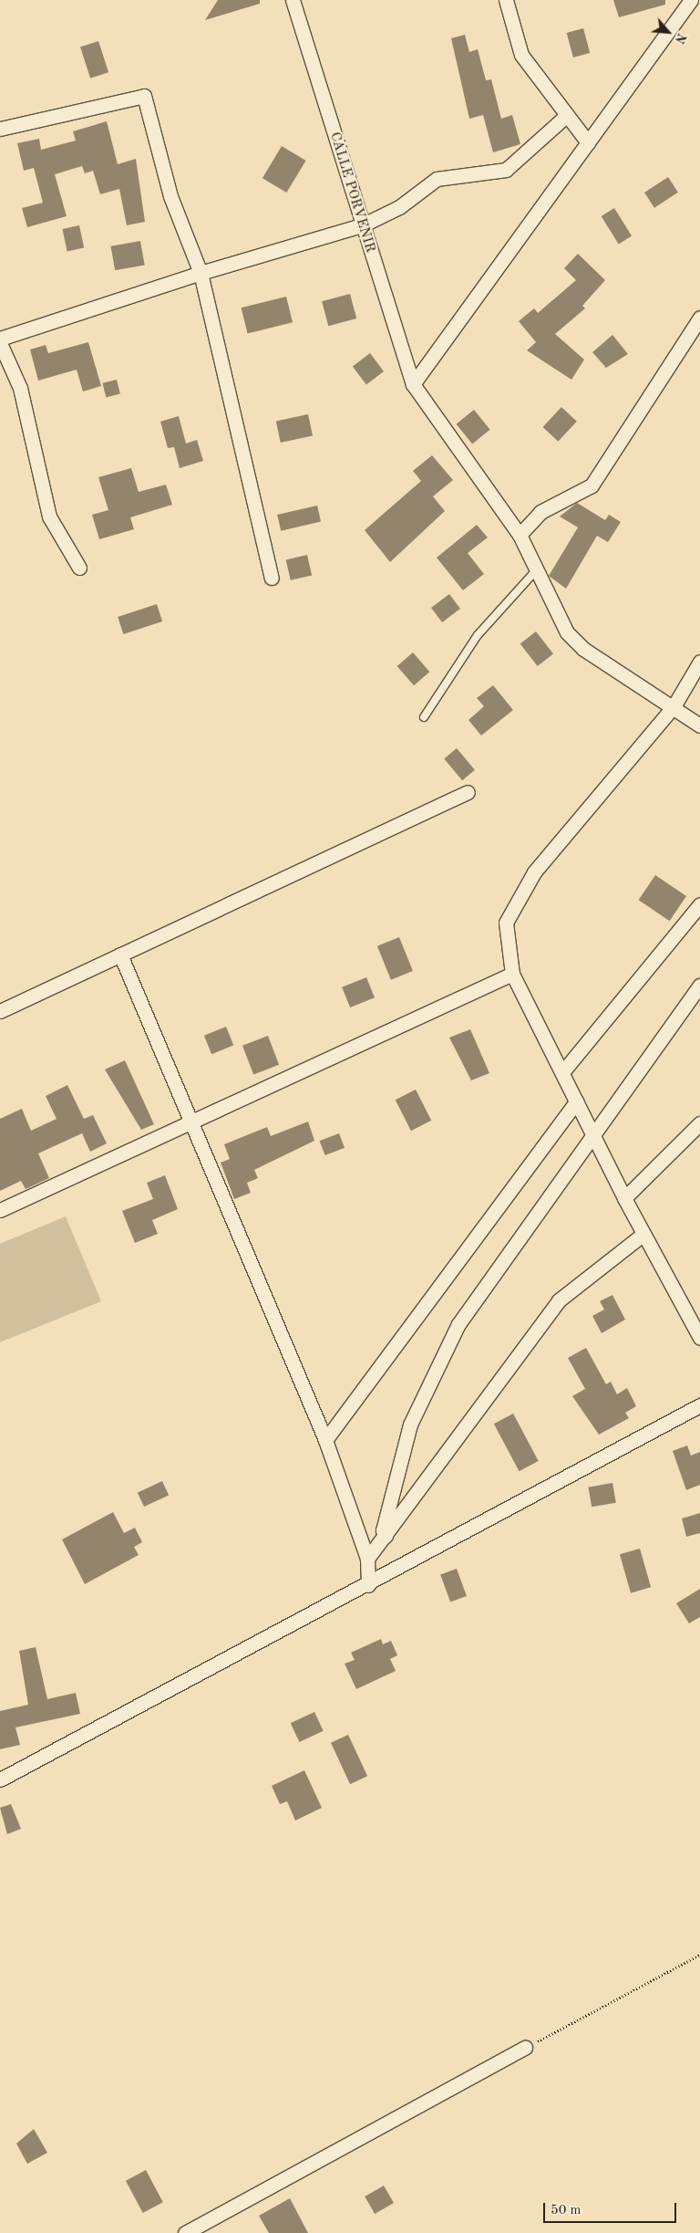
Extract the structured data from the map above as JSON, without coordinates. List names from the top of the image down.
{
  "streets": {
    "street": ["CALLE PORVENIR"]
  },
  "scale_bar": "50 m",
  "north": "bottom right"
}
